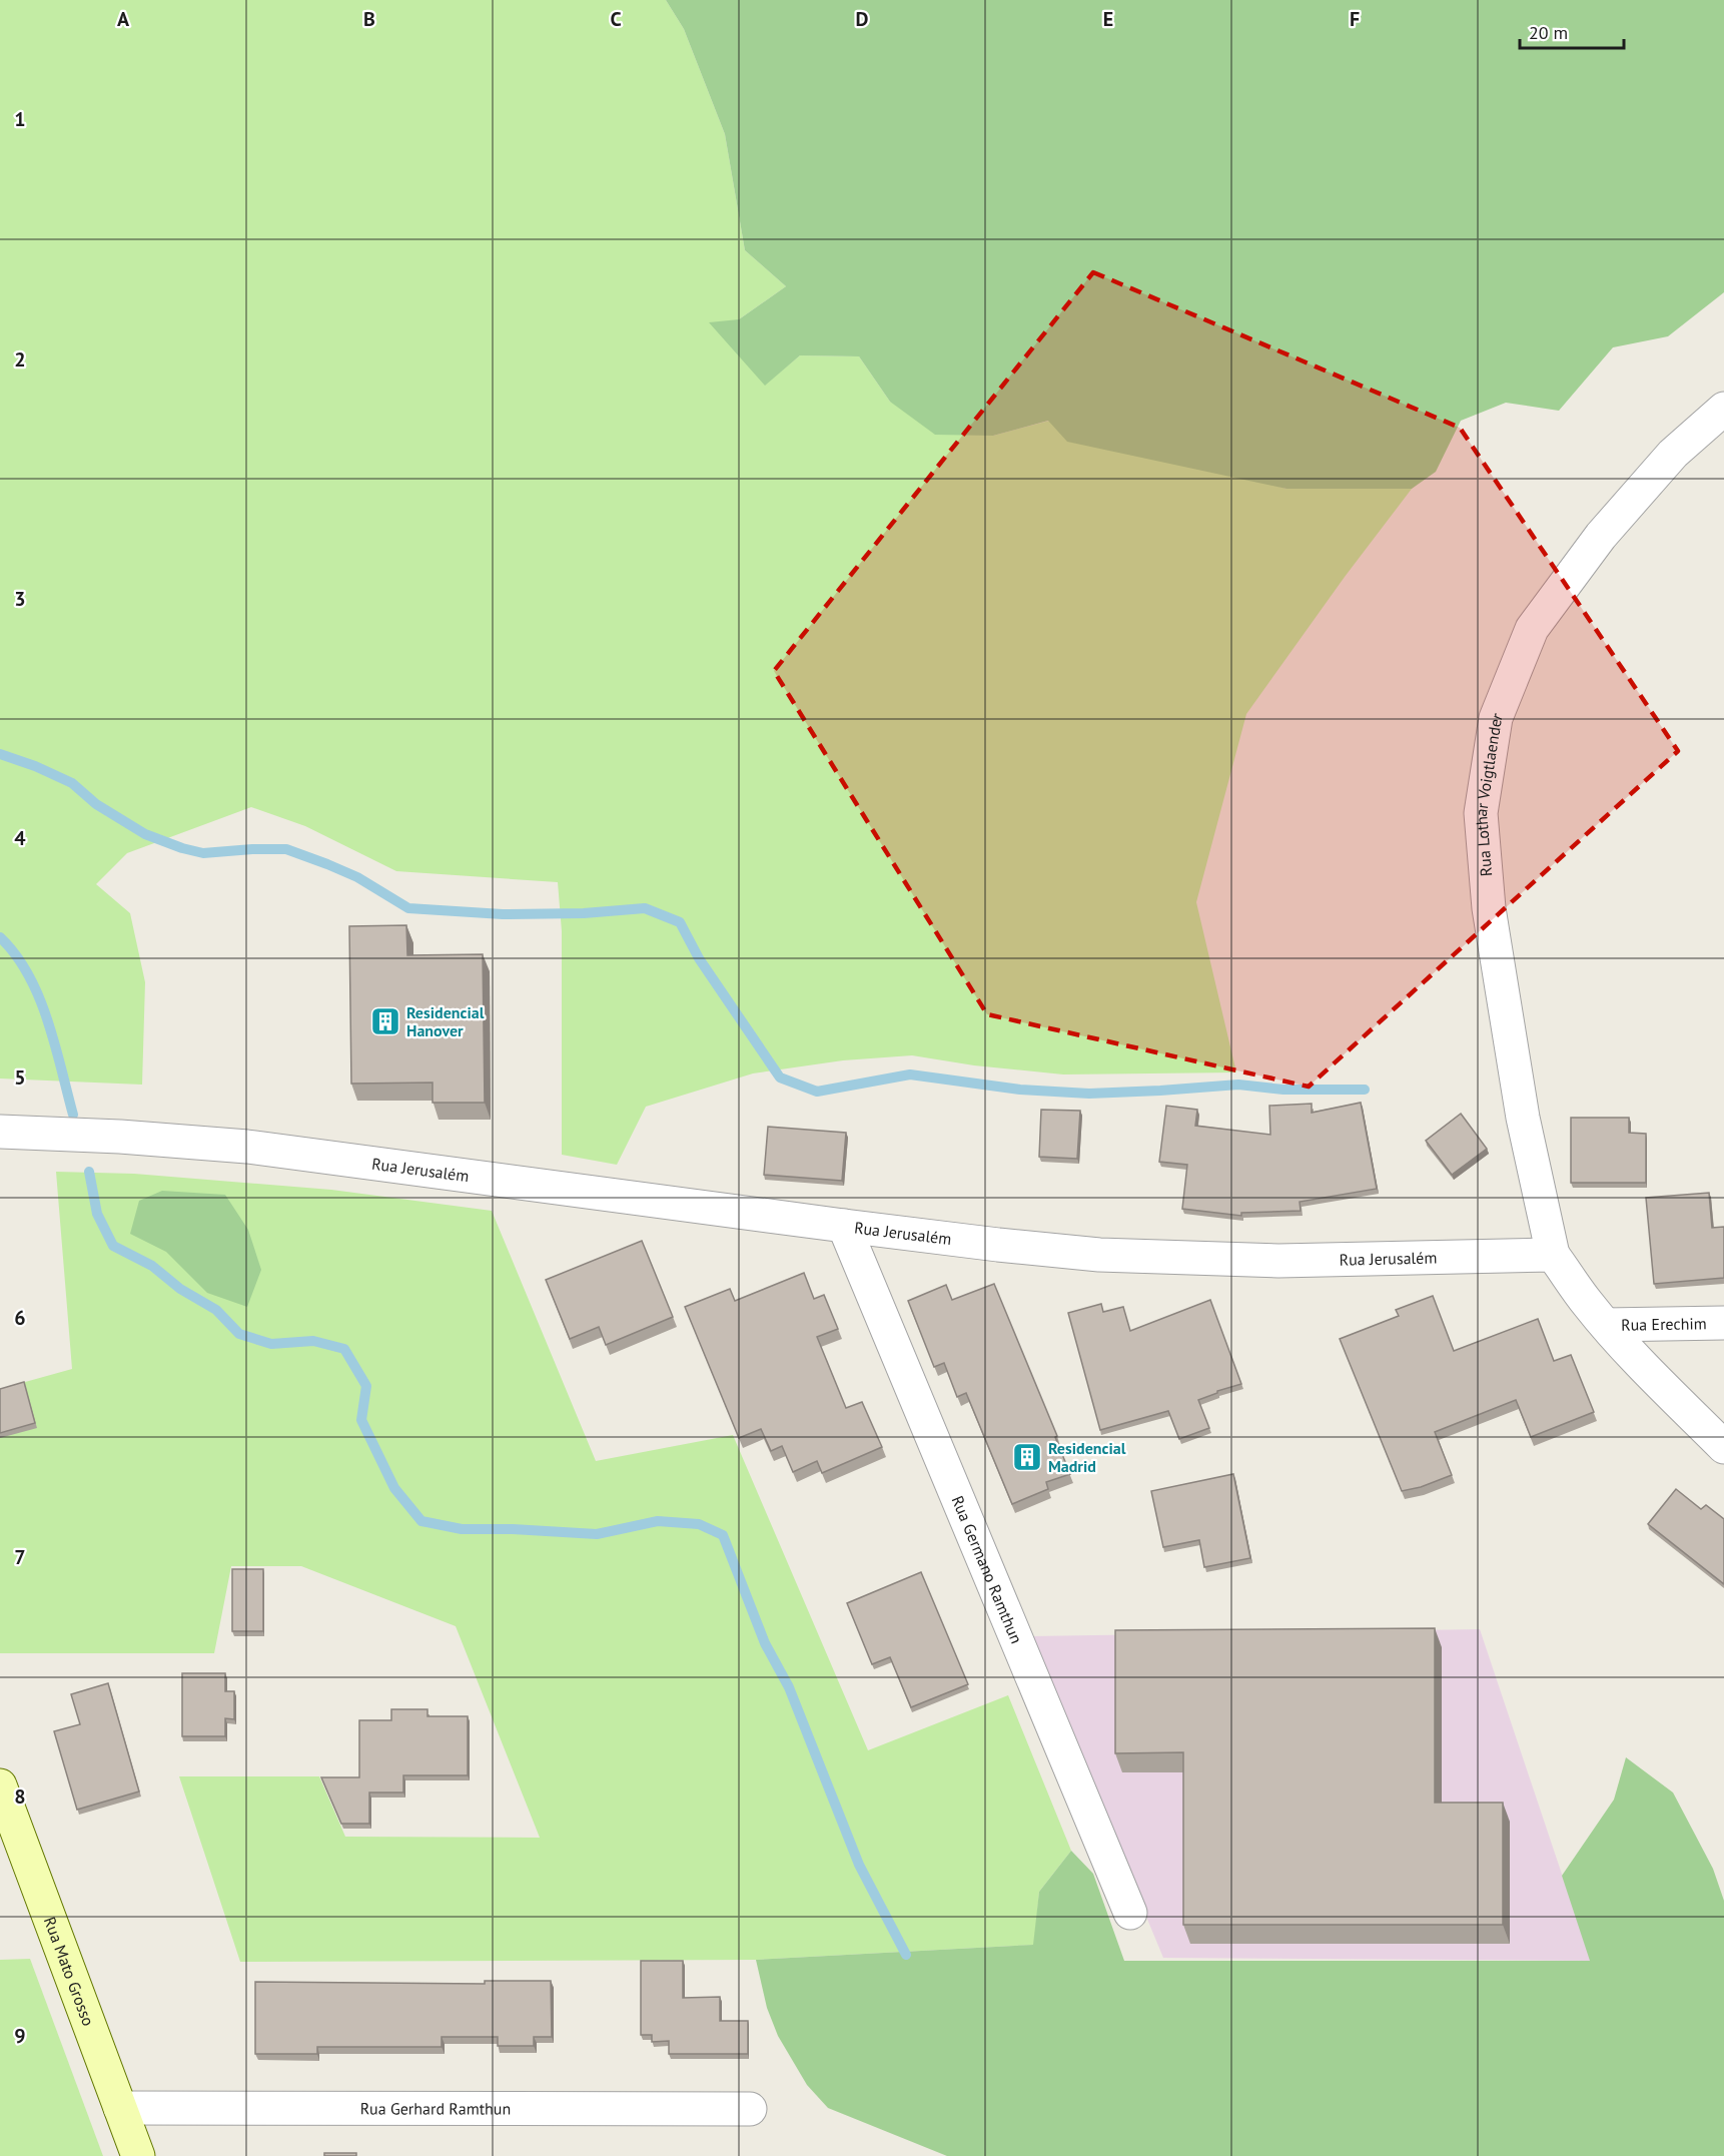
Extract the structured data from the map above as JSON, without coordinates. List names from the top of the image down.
{
  "streets": {
    "street": [
      "Rua Lothar Voigtlaender",
      "Rua Jerusalém",
      "Rua Erechim",
      "Rua Germano Ramthun",
      "Rua Mato Grosso",
      "Rua Gerhard Ramthun"
    ]
  },
  "crossings": [
    ["Rua Lothar Voigtlaender", "Rua Jerusalém"],
    ["Rua Jerusalém", "Rua Germano Ramthun"],
    ["Rua Mato Grosso", "Rua Gerhard Ramthun"]
  ],
  "places": {
    "building": ["Residencial Hanover", "Residencial Madrid"]
  },
  "scale_bar": "20 m",
  "grid": {
    "columns": [
      "A",
      "B",
      "C",
      "D",
      "E",
      "F"
    ],
    "rows": [
      "1",
      "2",
      "3",
      "4",
      "5",
      "6",
      "7",
      "8",
      "9"
    ]
  }
}
